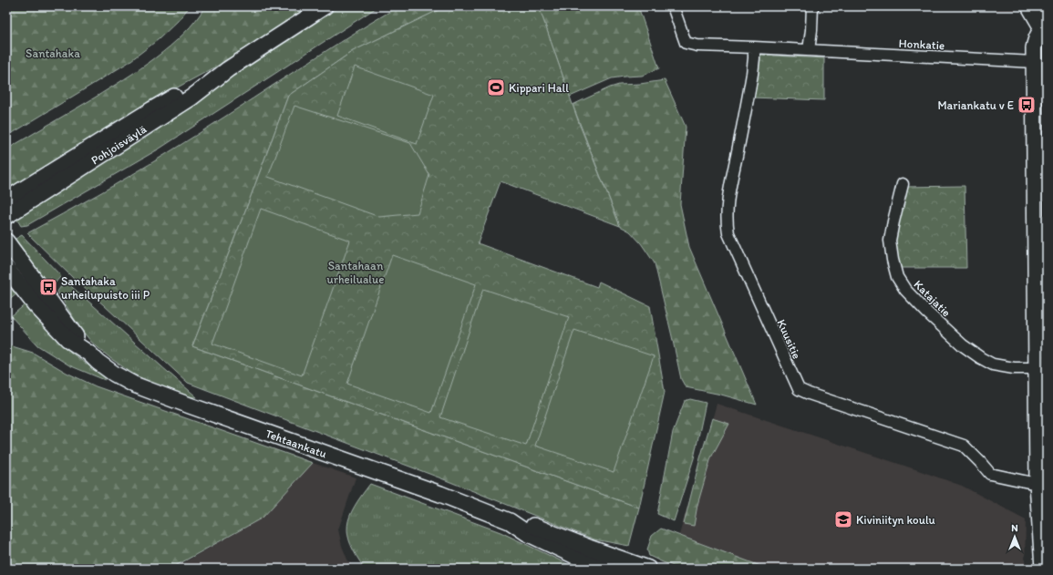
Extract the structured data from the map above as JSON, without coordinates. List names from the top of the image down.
{
  "streets": {
    "main road": ["Pohjoisväylä", "Tehtaankatu"],
    "street": ["Honkatie", "Katajatie", "Kuusitie"]
  },
  "crossings": [
    ["Honkatie", "Kuusitie"]
  ],
  "parks": ["Santahaka", "Santahaan urheilualue"],
  "places": {
    "sports": ["Kippari Hall"],
    "bus stop": ["Mariankatu v E", "Santahaka urheilupuisto iii P"],
    "school or university": ["Kiviniityn koulu"]
  },
  "north": "top"
}
